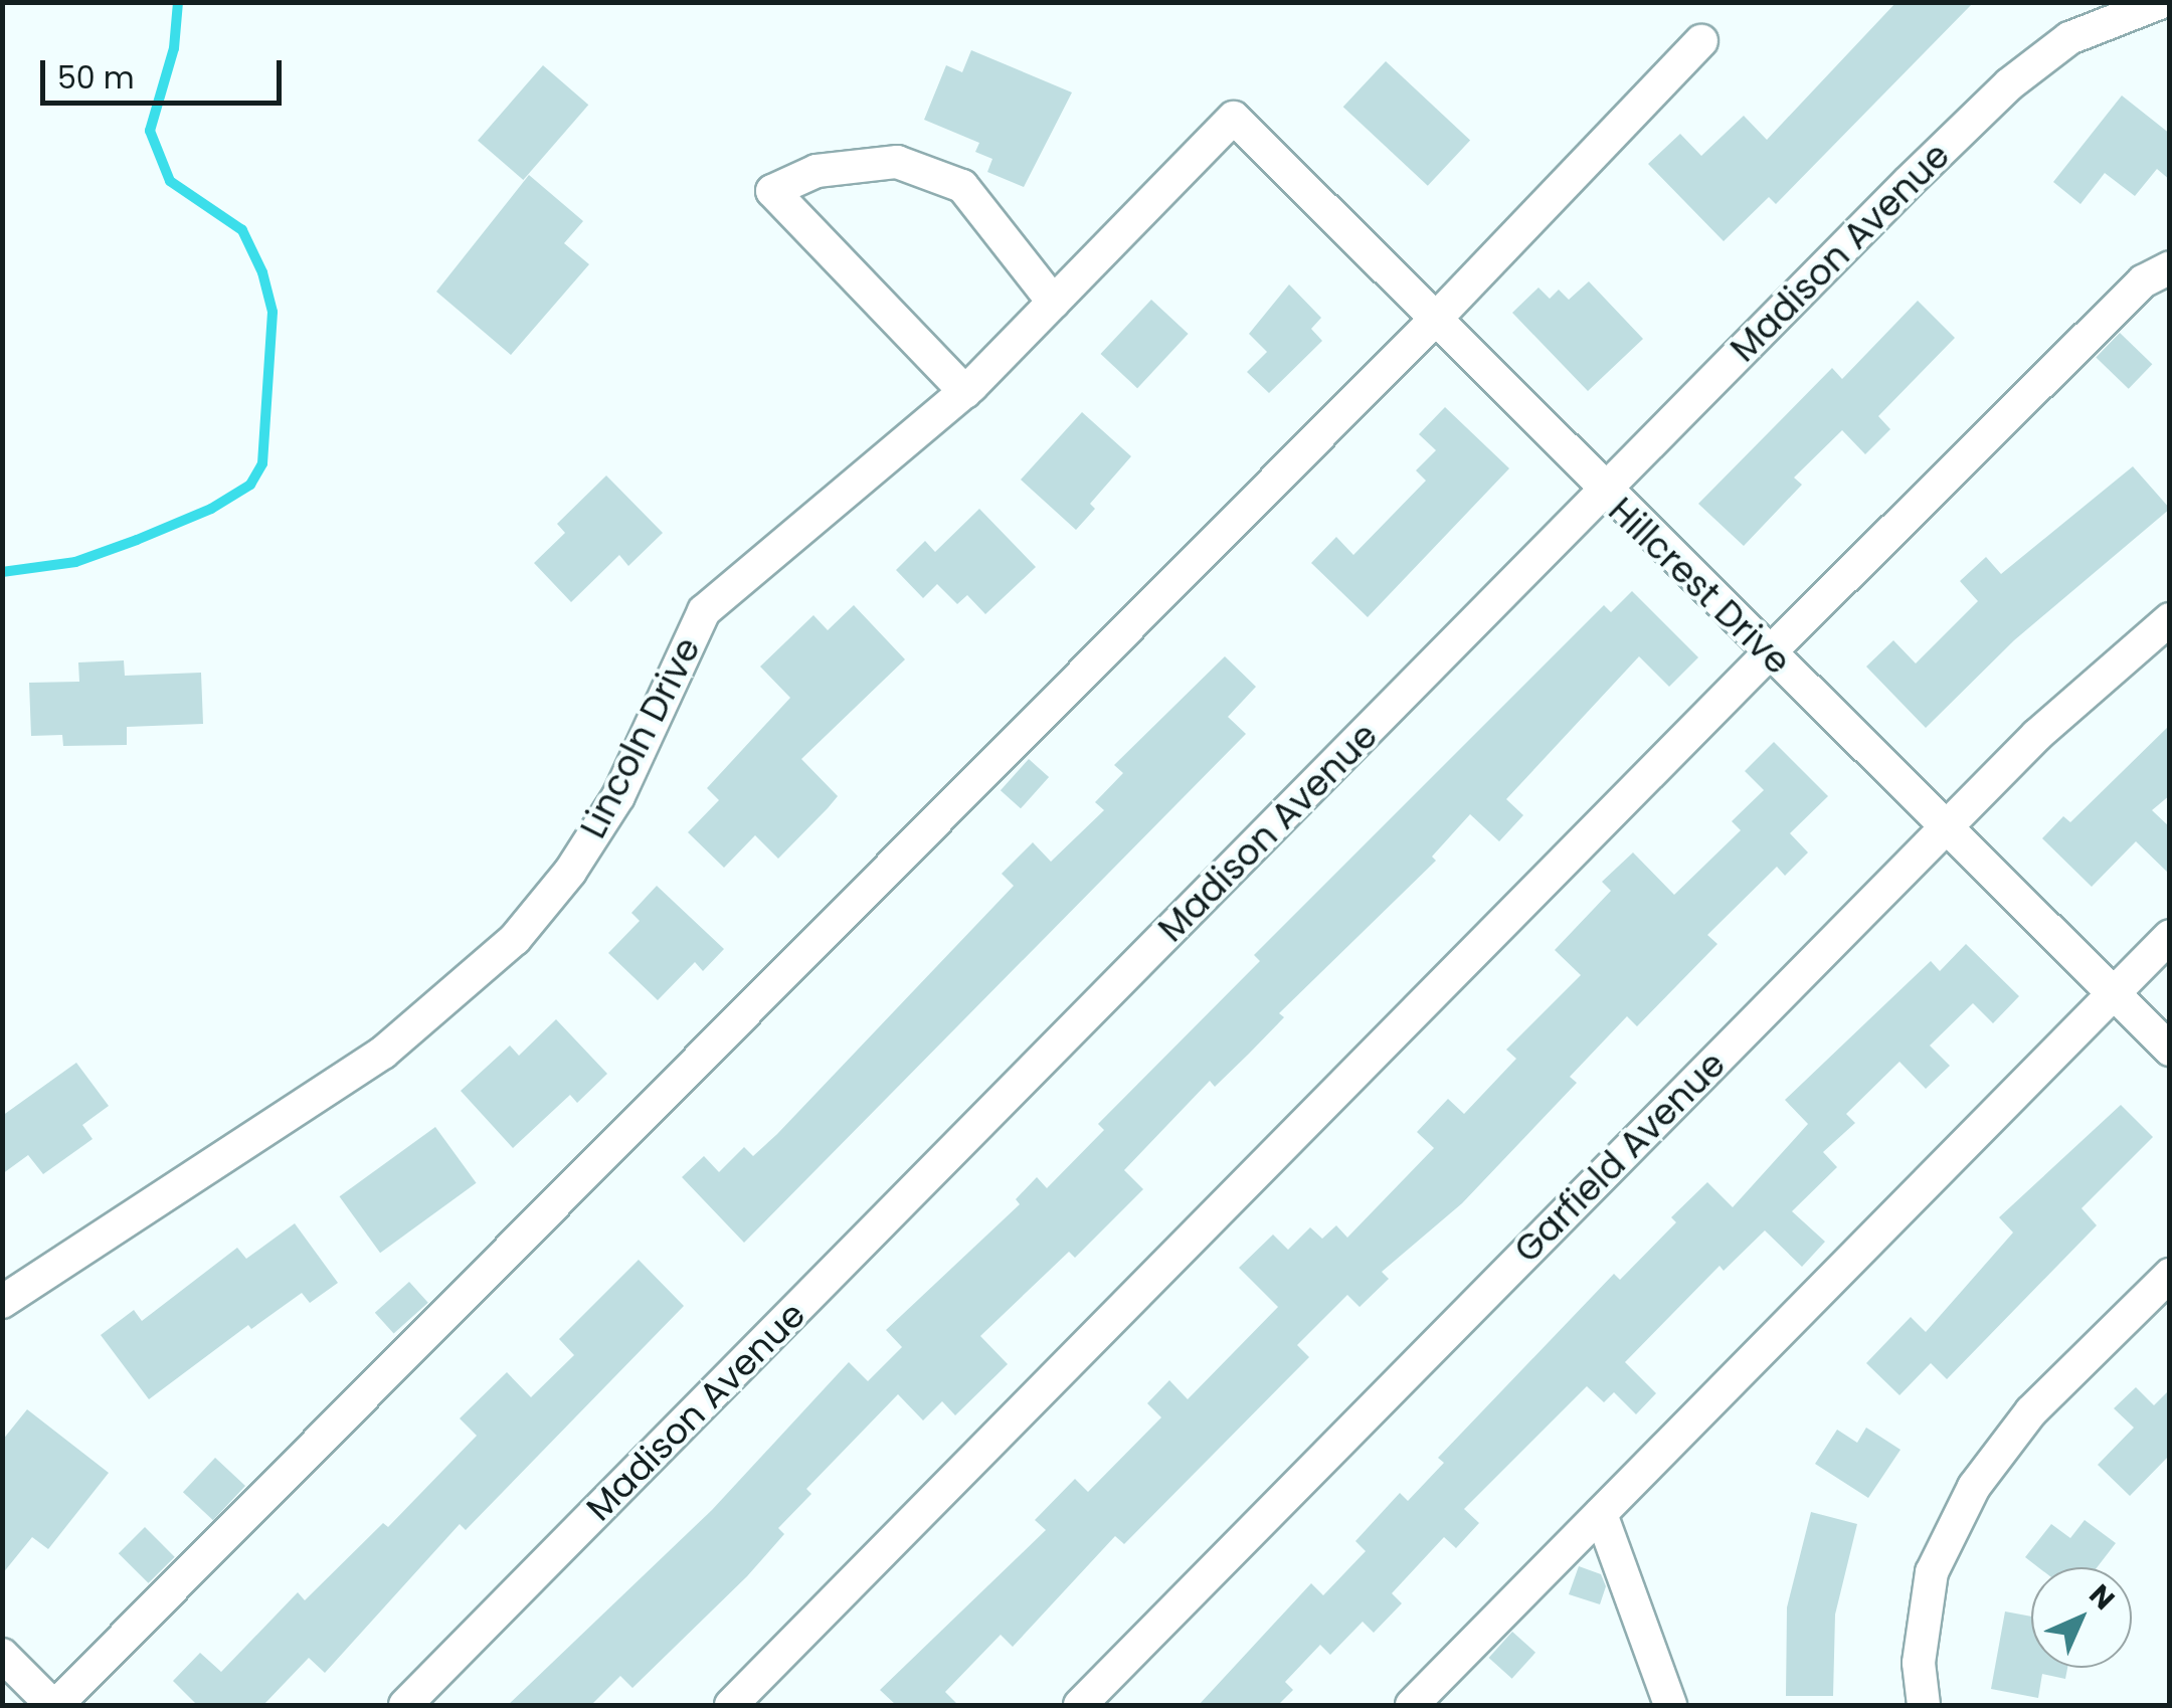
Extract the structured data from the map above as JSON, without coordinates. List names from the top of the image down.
{
  "streets": {
    "street": [
      "Madison Avenue",
      "Hillcrest Drive",
      "Lincoln Drive",
      "Garfield Avenue"
    ]
  },
  "crossings": [
    ["Madison Avenue", "Hillcrest Drive"],
    ["Hillcrest Drive", "Lincoln Drive"],
    ["Hillcrest Drive", "Garfield Avenue"]
  ],
  "scale_bar": "50 m",
  "north": "top right"
}
